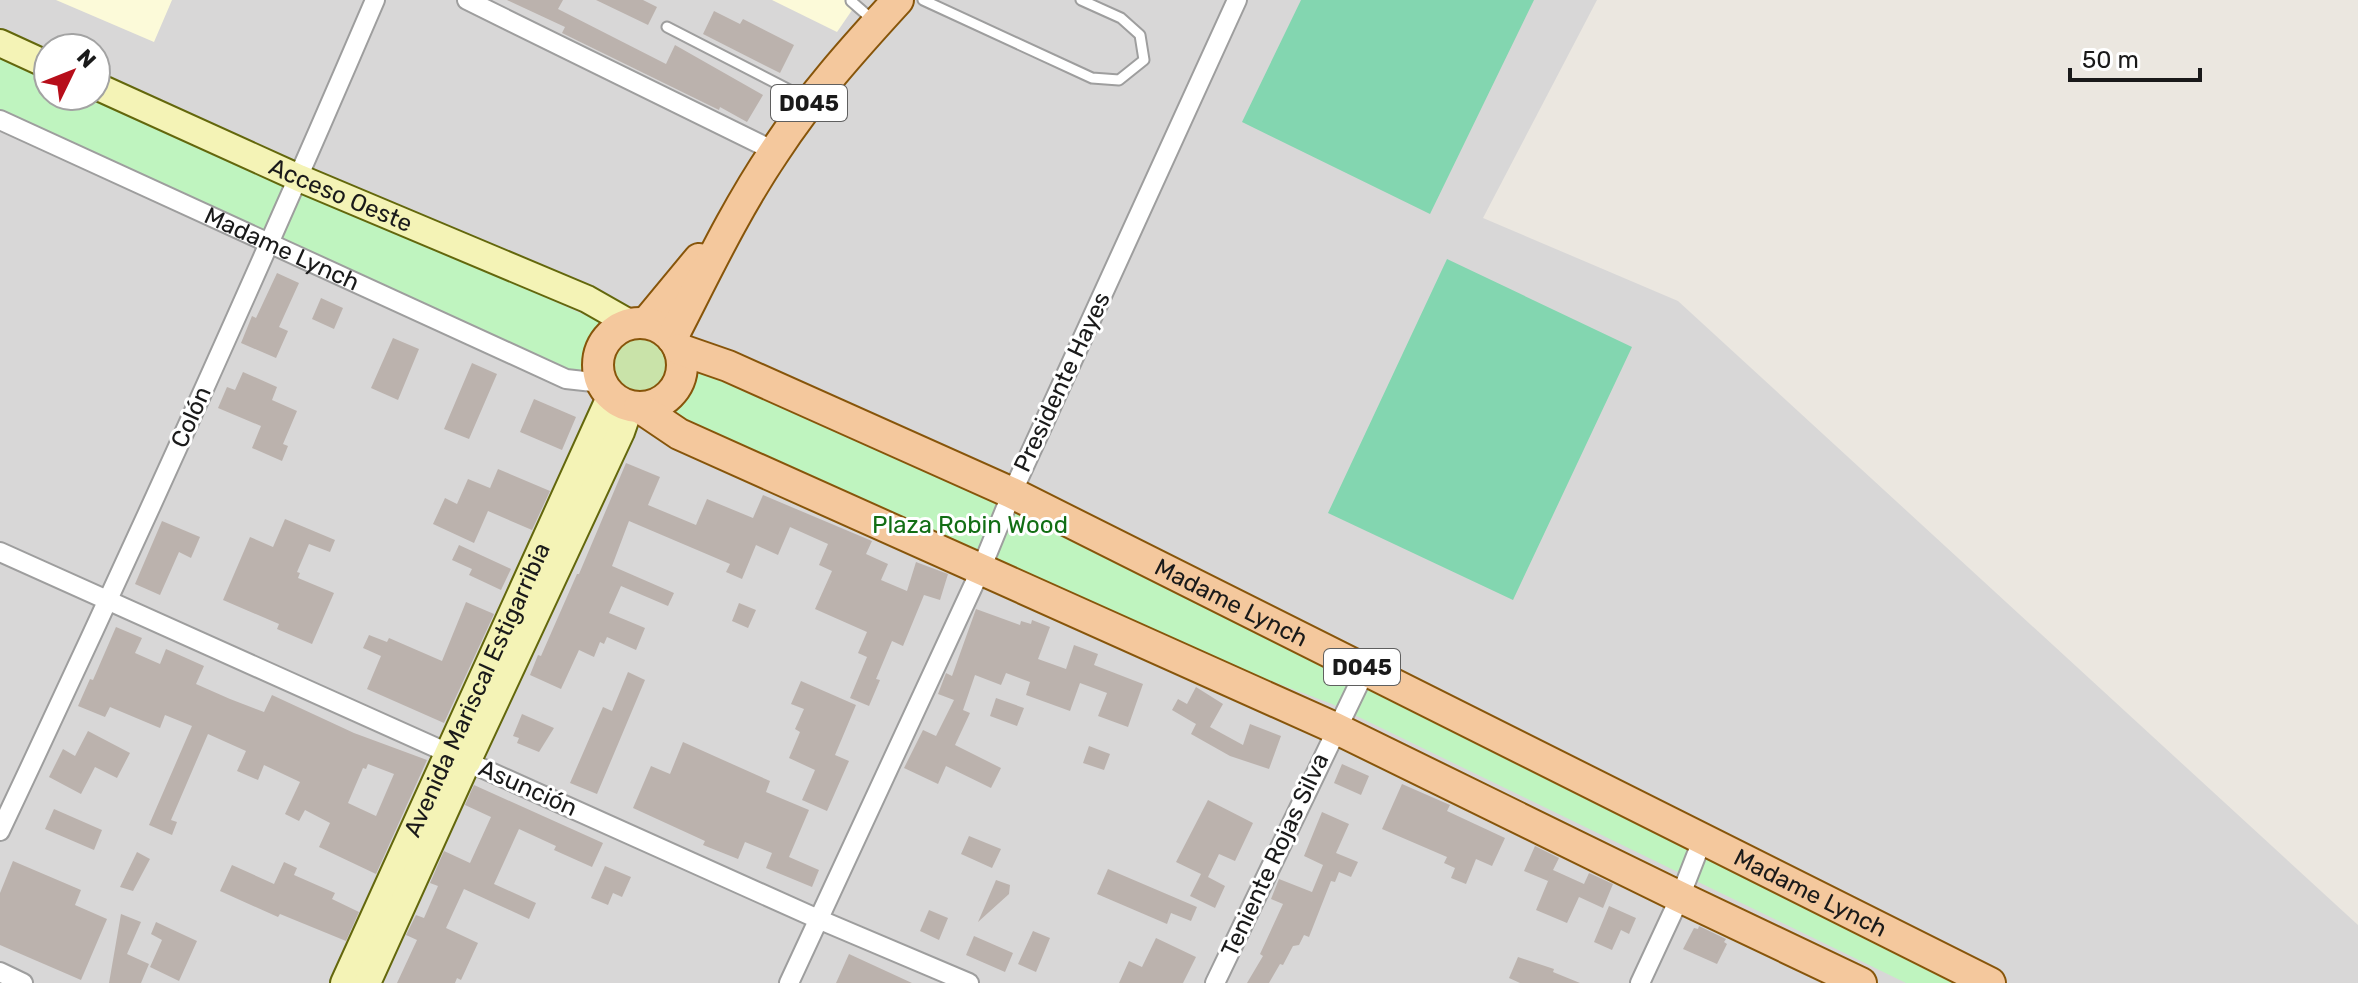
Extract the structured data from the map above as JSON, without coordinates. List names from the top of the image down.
{
  "streets": {
    "main road": [
      "D045",
      "Acceso Oeste",
      "Madame Lynch",
      "Avenida Mariscal Estigarribia"
    ],
    "street": [
      "Presidente Hayes",
      "Colón",
      "Asunción",
      "Teniente Rojas Silva"
    ]
  },
  "crossings": [
    ["D045", "Acceso Oeste"],
    ["D045", "Madame Lynch"],
    ["D045", "Presidente Hayes"],
    ["D045", "Avenida Mariscal Estigarribia"],
    ["D045", "Teniente Rojas Silva"],
    ["Acceso Oeste", "Madame Lynch"],
    ["Acceso Oeste", "Colón"],
    ["Acceso Oeste", "Avenida Mariscal Estigarribia"],
    ["Madame Lynch", "Presidente Hayes"],
    ["Madame Lynch", "Colón"],
    ["Madame Lynch", "Avenida Mariscal Estigarribia"],
    ["Madame Lynch", "Teniente Rojas Silva"],
    ["Presidente Hayes", "Asunción"],
    ["Colón", "Asunción"],
    ["Avenida Mariscal Estigarribia", "Asunción"]
  ],
  "parks": ["Plaza Robin Wood"],
  "scale_bar": "50 m",
  "north": "top right"
}
